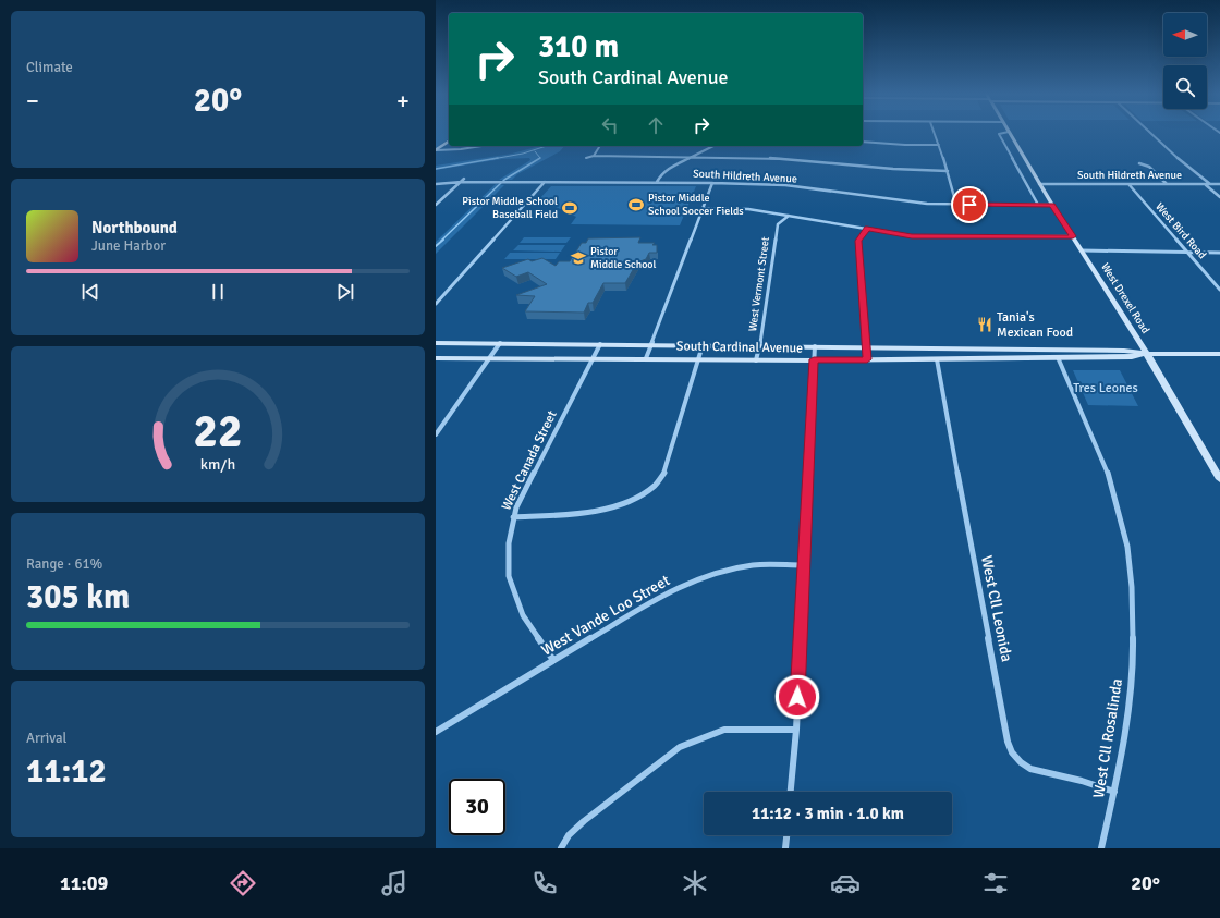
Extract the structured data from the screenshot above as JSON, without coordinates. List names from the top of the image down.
{
  "streets": {
    "street": [
      "South Hildreth Avenue",
      "West Bird Road",
      "West Vermont Street",
      "West Drexel Road",
      "South Cardinal Avenue",
      "West Canada Street",
      "West Cll Leonida",
      "West Vande Loo Street",
      "West Cll Rosalinda"
    ]
  },
  "crossings": [
    ["South Hildreth Avenue", "West Bird Road"],
    ["South Hildreth Avenue", "West Drexel Road"],
    ["West Vermont Street", "South Cardinal Avenue"],
    ["West Drexel Road", "South Cardinal Avenue"],
    ["South Cardinal Avenue", "West Canada Street"],
    ["South Cardinal Avenue", "West Cll Leonida"],
    ["South Cardinal Avenue", "West Cll Rosalinda"],
    ["West Canada Street", "West Vande Loo Street"],
    ["West Cll Leonida", "West Cll Rosalinda"]
  ],
  "parks": ["Tres Leones"],
  "places": {
    "sports": ["Pistor Middle School Soccer Fields", "Pistor Middle School Baseball Field"],
    "school or university": ["Pistor Middle School"],
    "restaurant": ["Tania's Mexican Food"]
  },
  "north": "left",
  "page": {
    "tile": [
      "Climate",
      ["Range · 61%", "305 km"],
      ["Arrival", "11:12"]
    ],
    "turn": ["310 m", "South Cardinal Avenue"],
    "heat": ["−", "20°", "+"],
    "song": ["Northbound", "June Harbor"],
    "limit": "30",
    "trip": "11:12 · 3 min · 1.0 km",
    "tabs": ["11:09", "20°"],
    "gauge": ["22", "km/h"]
  }
}
